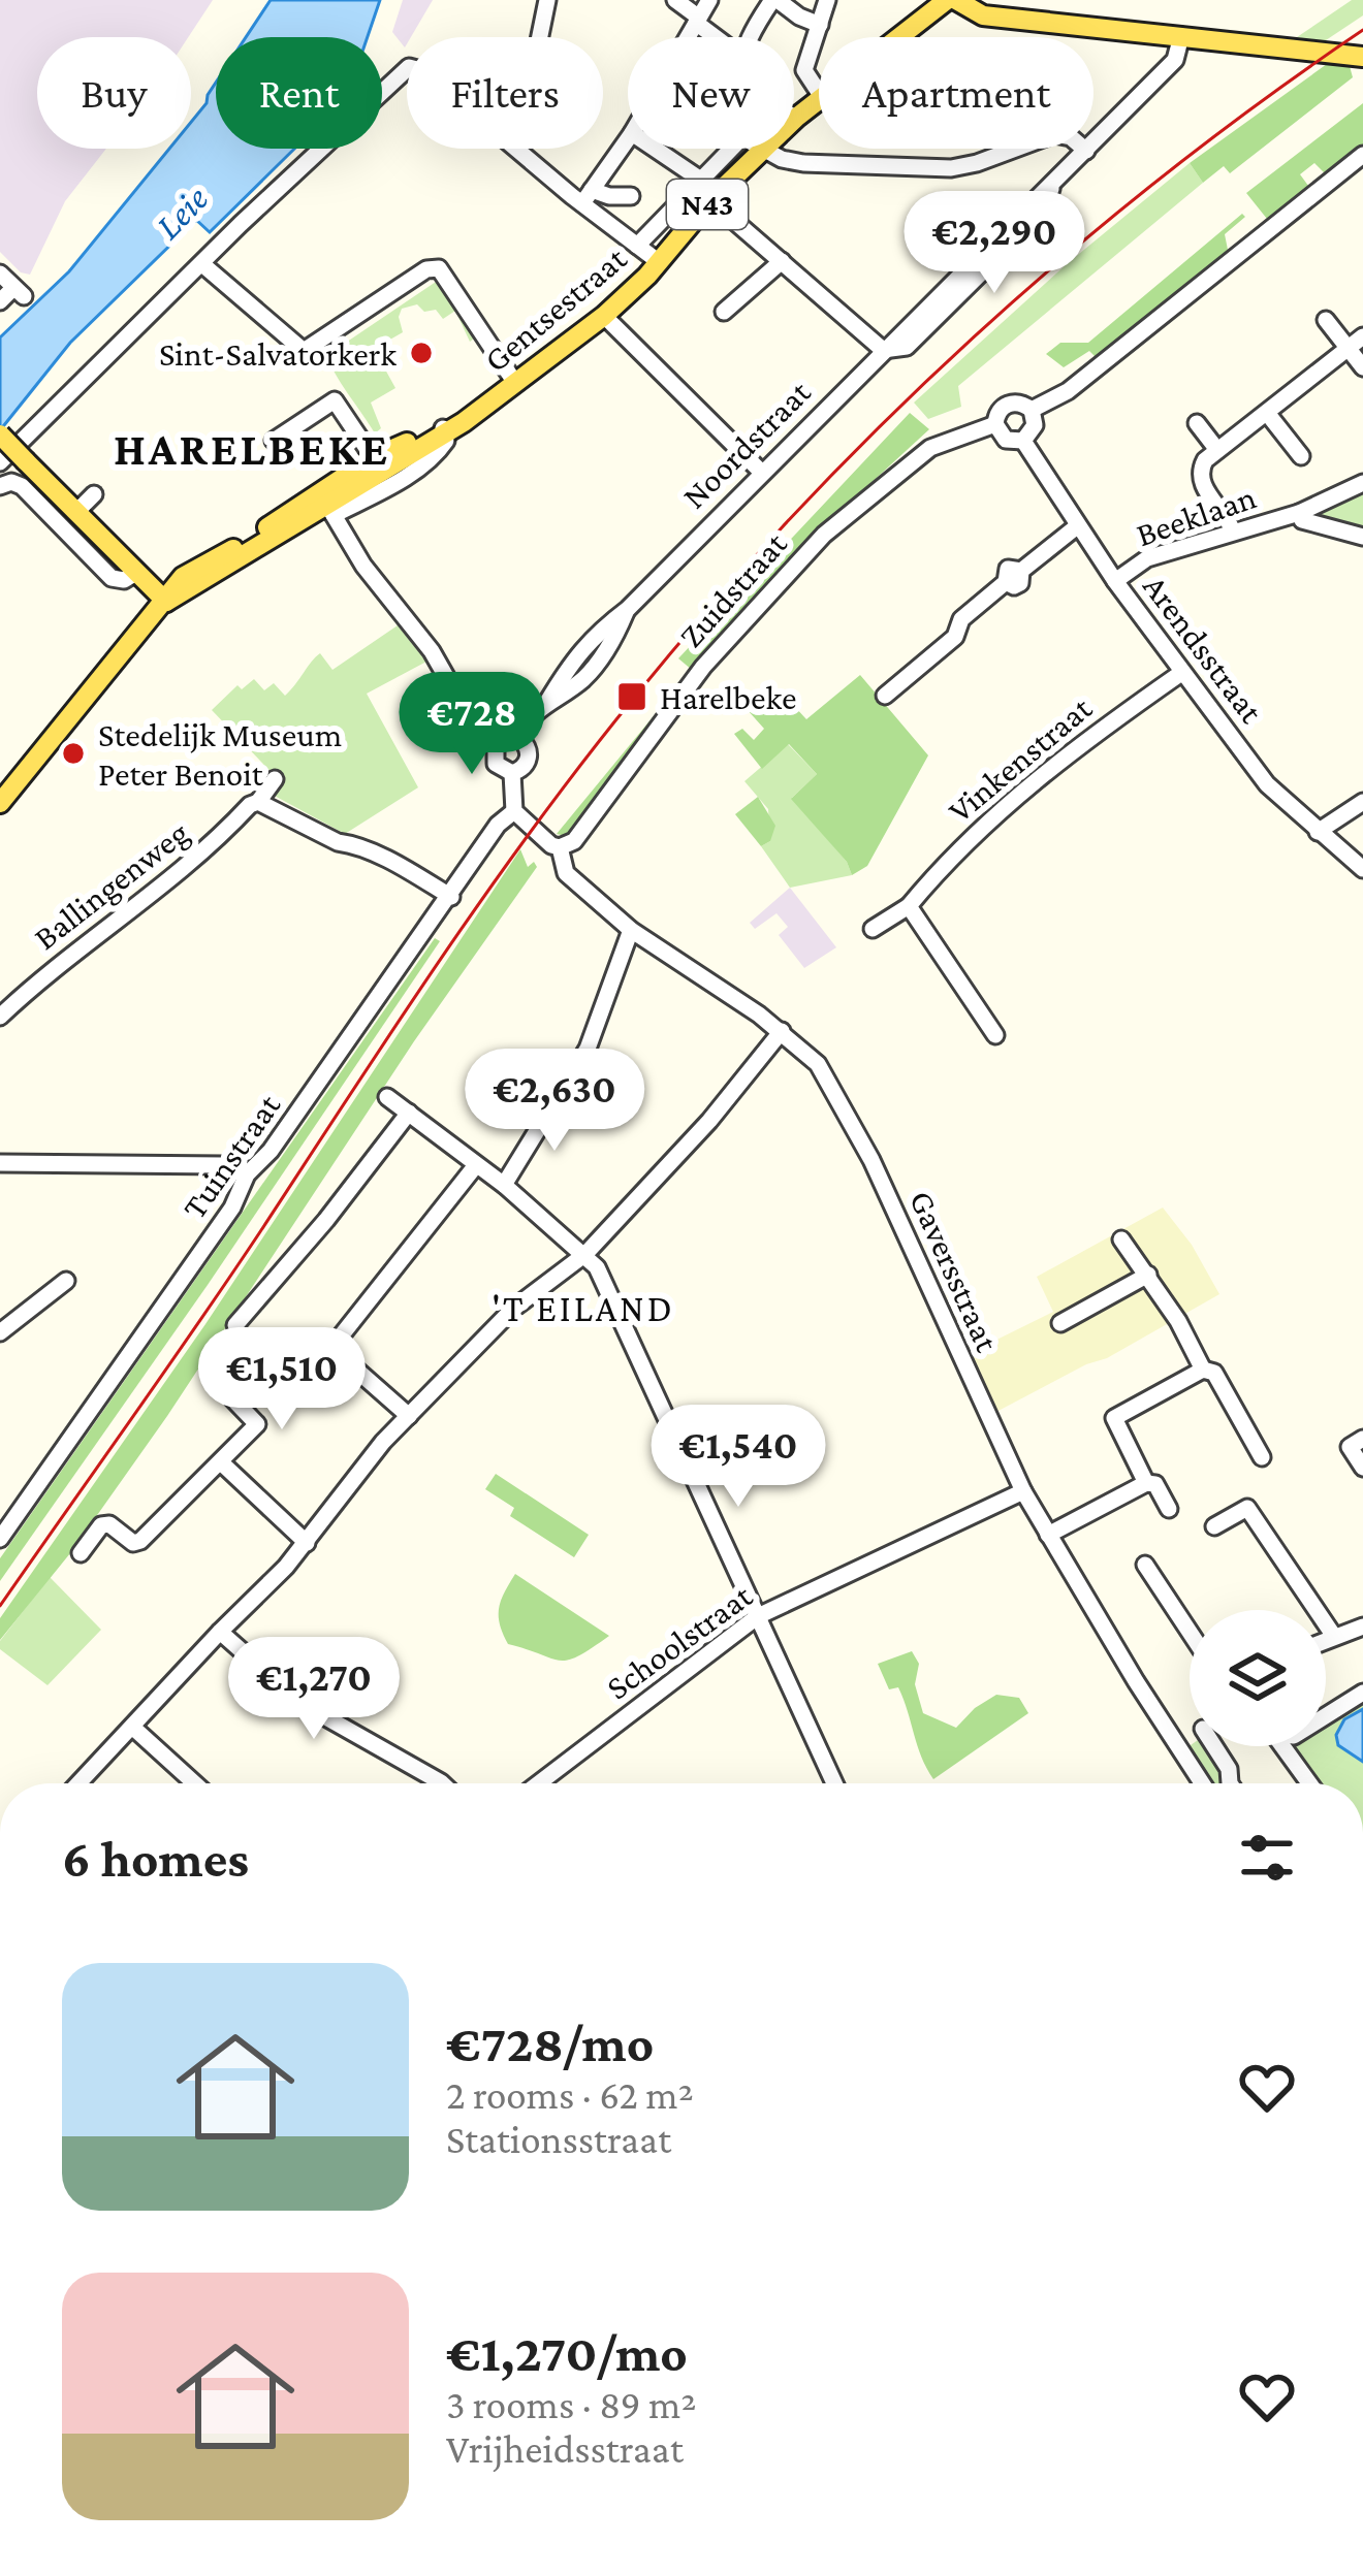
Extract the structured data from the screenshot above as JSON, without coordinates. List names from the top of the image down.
{
  "streets": {
    "main road": ["N43", "Gentsestraat"],
    "street": [
      "Noordstraat",
      "Beeklaan",
      "Zuidstraat",
      "Arendsstraat",
      "Vinkenstraat",
      "Ballingenweg",
      "Tuinstraat",
      "Gaversstraat",
      "Schoolstraat"
    ]
  },
  "crossings": [
    ["N43", "Gentsestraat"],
    ["Beeklaan", "Arendsstraat"],
    ["Zuidstraat", "Arendsstraat"],
    ["Zuidstraat", "Gaversstraat"],
    ["Arendsstraat", "Vinkenstraat"],
    ["Tuinstraat", "Gaversstraat"],
    ["Gaversstraat", "Schoolstraat"]
  ],
  "districts": ["HARELBEKE", "'T EILAND"],
  "water": ["Leie"],
  "places": {
    "other": ["Sint-Salvatorkerk", "Stedelijk Museum Peter Benoit"],
    "transit": ["Harelbeke"]
  },
  "page": {
    "chip": [
      "Buy",
      "Rent",
      "Filters",
      "New",
      "Apartment"
    ],
    "price": [
      "€2,290",
      "€728",
      "€2,630",
      "€1,510",
      "€1,540",
      "€1,270"
    ],
    "heading": "6 homes",
    "list": [
      {
        "name": "€728/mo",
        "note": "2 rooms · 62 m² · Stationsstraat"
      },
      {
        "name": "€1,270/mo",
        "note": "3 rooms · 89 m² · Vrijheidsstraat"
      }
    ]
  }
}
